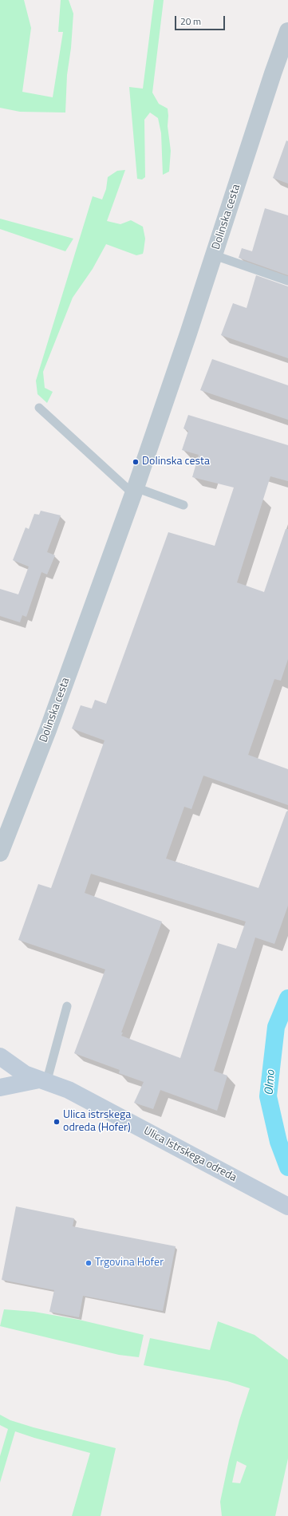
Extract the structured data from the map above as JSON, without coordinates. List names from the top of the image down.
{
  "streets": {
    "street": ["Dolinska cesta", "Ulica Istrskega odreda"]
  },
  "water": ["Olmo"],
  "places": ["Dolinska cesta", "Ulica istrskega odreda (Hofer)", "Trgovina Hofer"],
  "scale_bar": "20 m"
}
